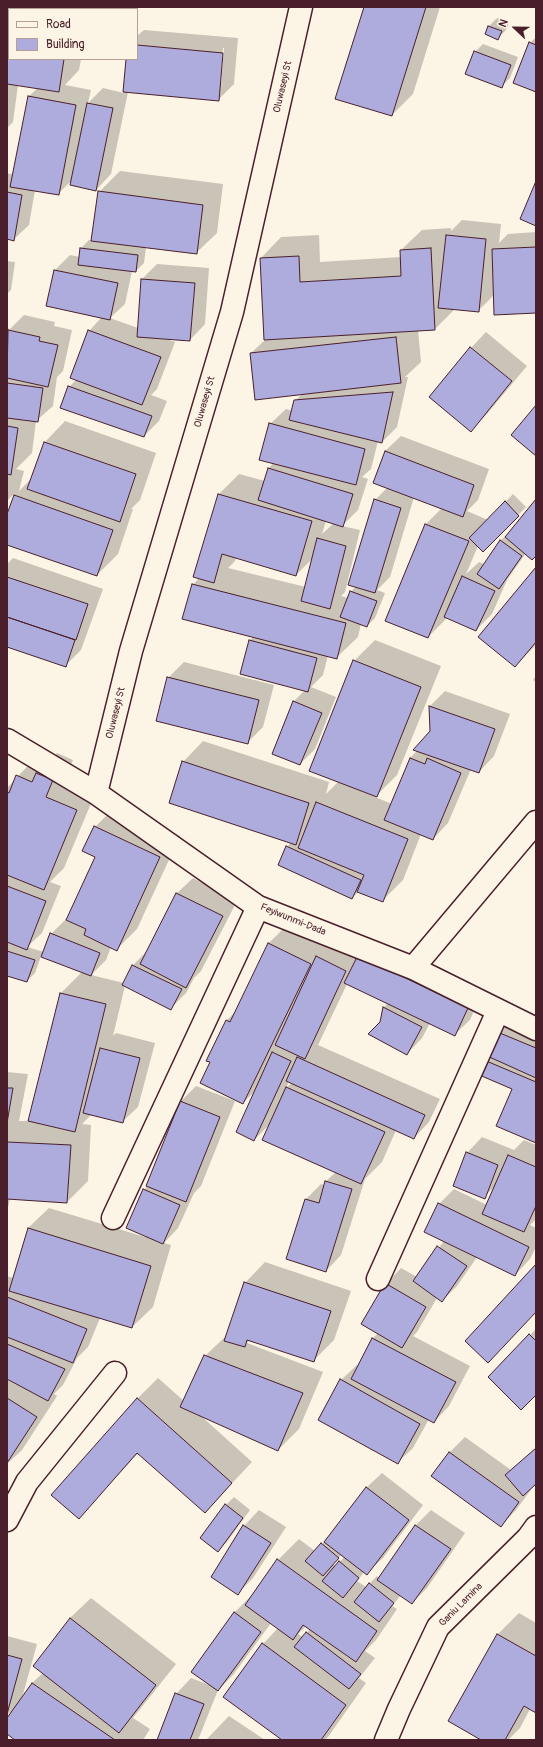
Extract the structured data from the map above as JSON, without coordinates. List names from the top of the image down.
{
  "streets": {
    "street": ["Oluwaseyi St", "Feyiwunmi-Dada", "Ganiu Lamina"]
  },
  "crossings": [
    ["Oluwaseyi St", "Feyiwunmi-Dada"]
  ],
  "legend": ["Road", "Building"],
  "north": "left"
}
